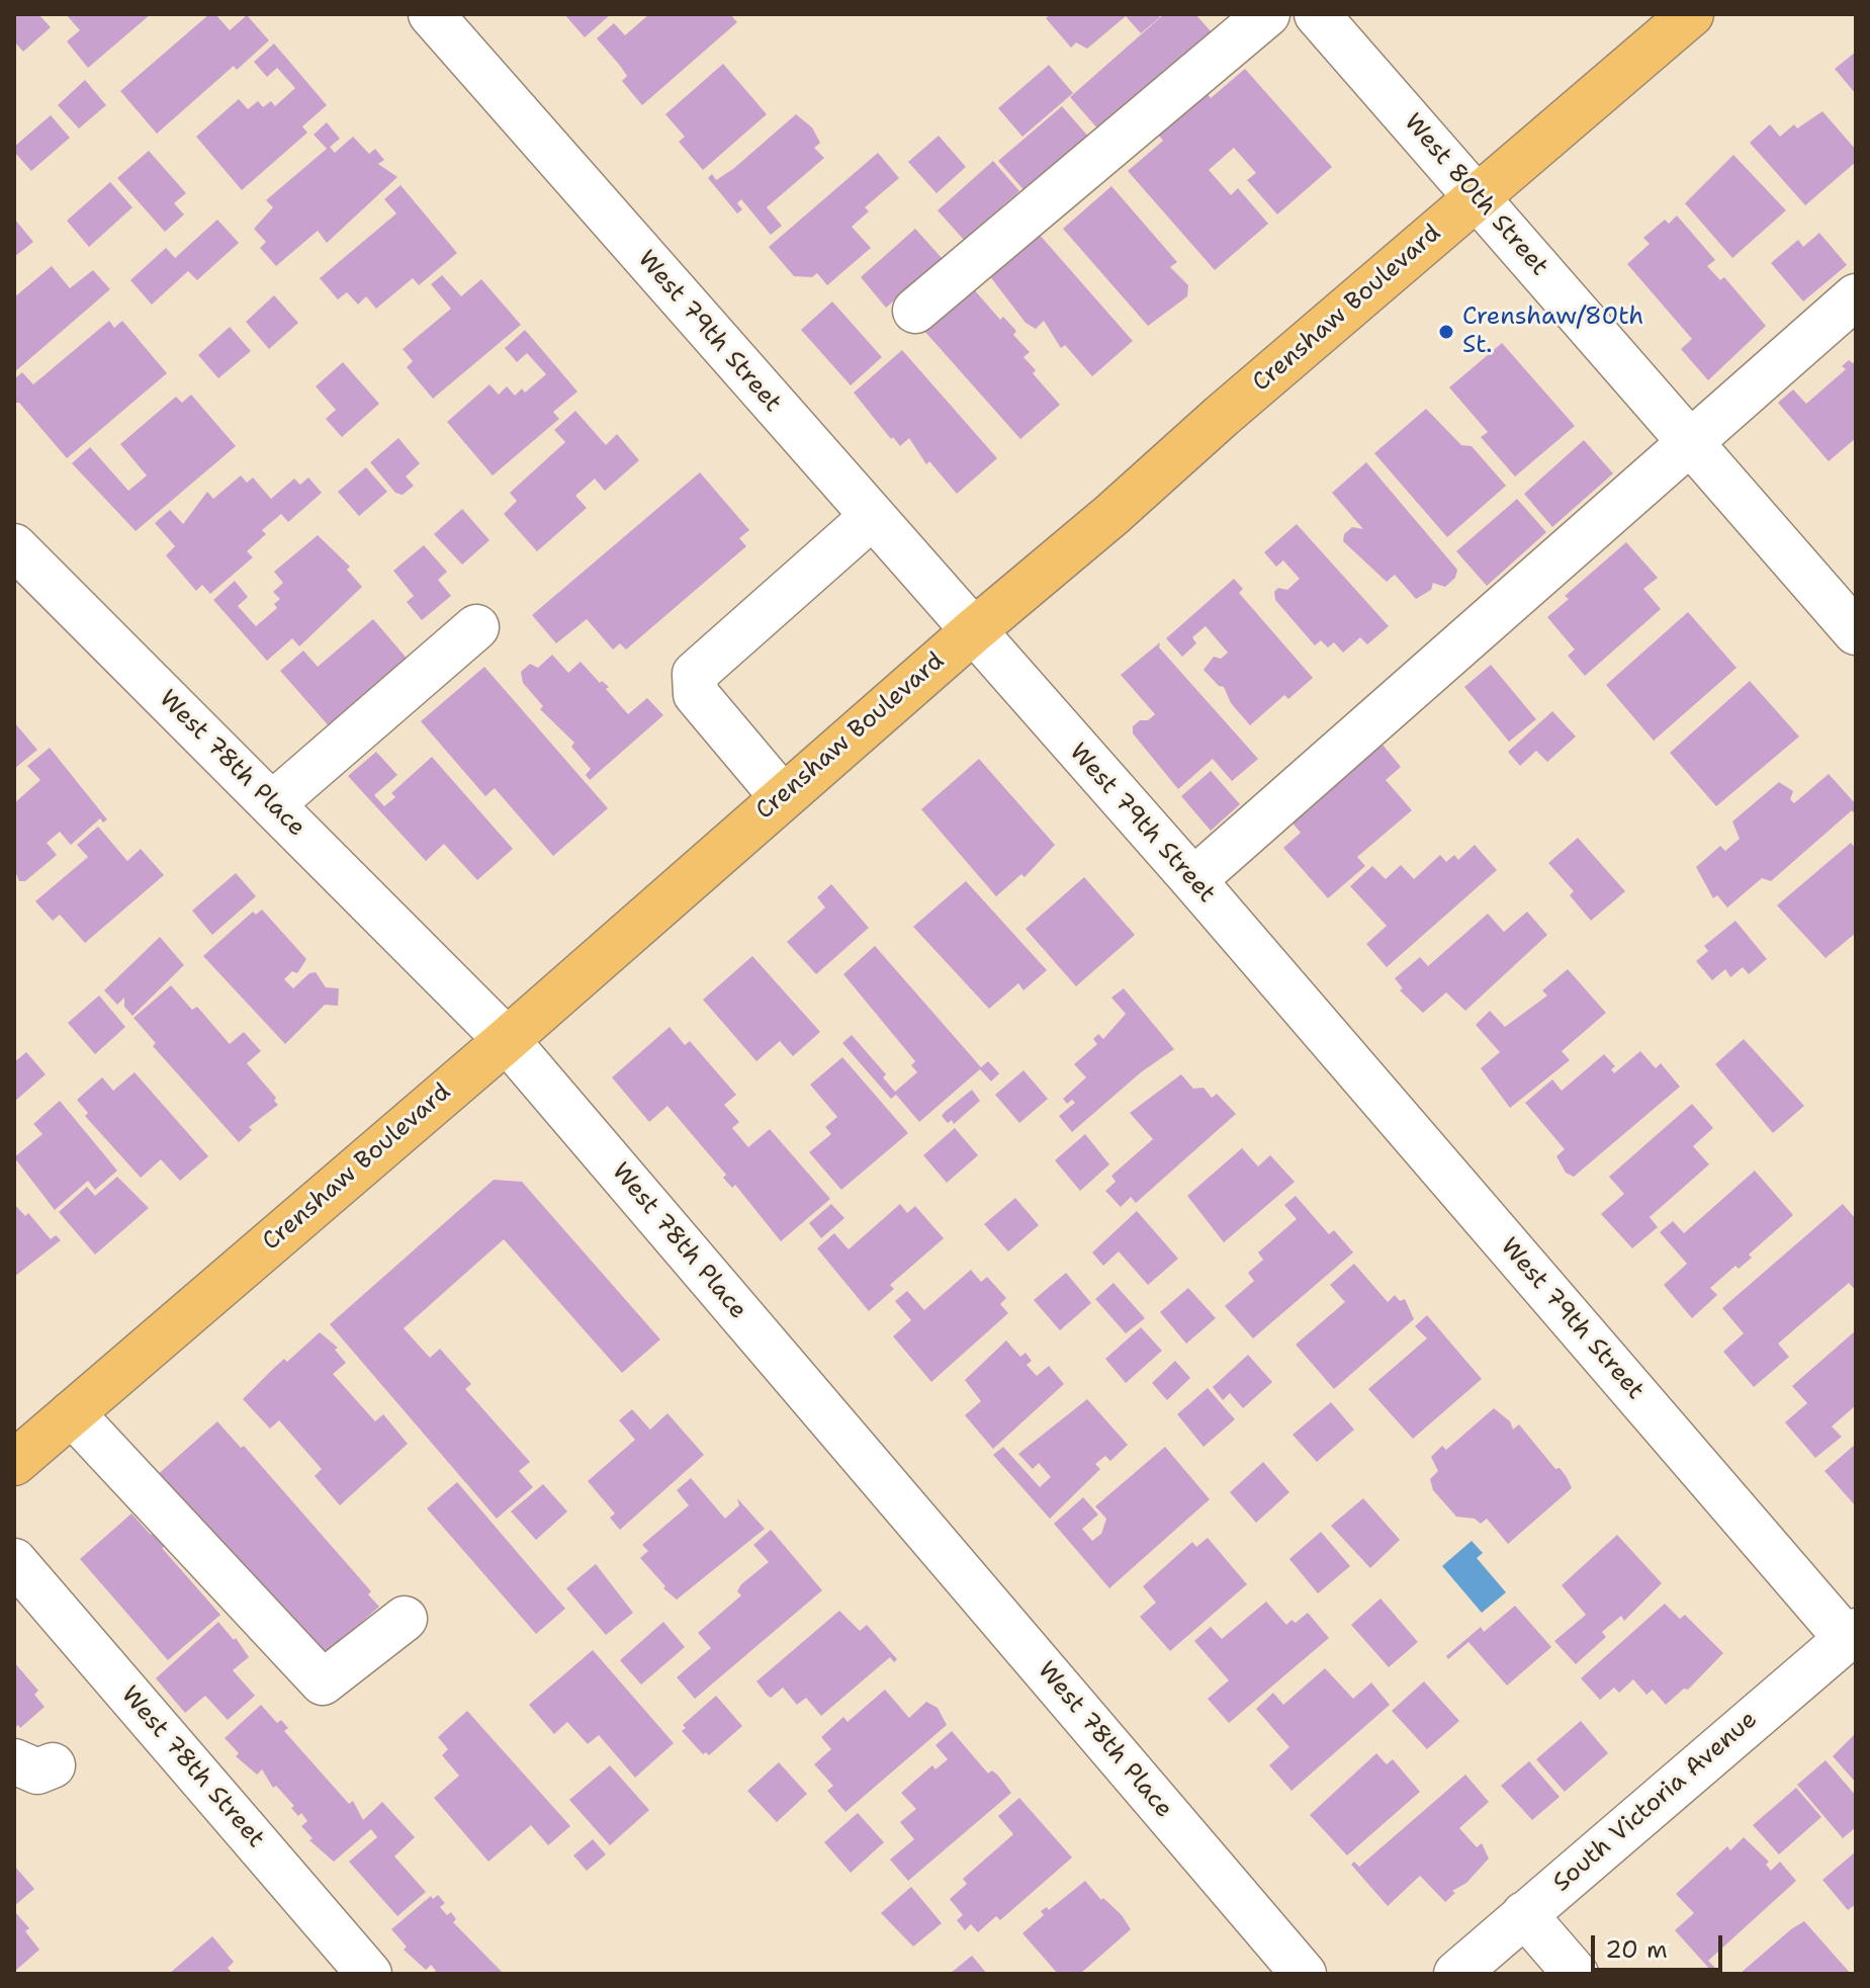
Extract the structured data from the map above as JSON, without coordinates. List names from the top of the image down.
{
  "streets": {
    "main road": ["Crenshaw Boulevard"],
    "street": [
      "West 80th Street",
      "West 79th Street",
      "West 78th Place",
      "West 78th Street",
      "South Victoria Avenue"
    ]
  },
  "crossings": [
    ["West 80th Street", "Crenshaw Boulevard"],
    ["Crenshaw Boulevard", "West 79th Street"],
    ["Crenshaw Boulevard", "West 78th Place"],
    ["West 79th Street", "South Victoria Avenue"]
  ],
  "places": ["Crenshaw/80th St."],
  "scale_bar": "20 m"
}
